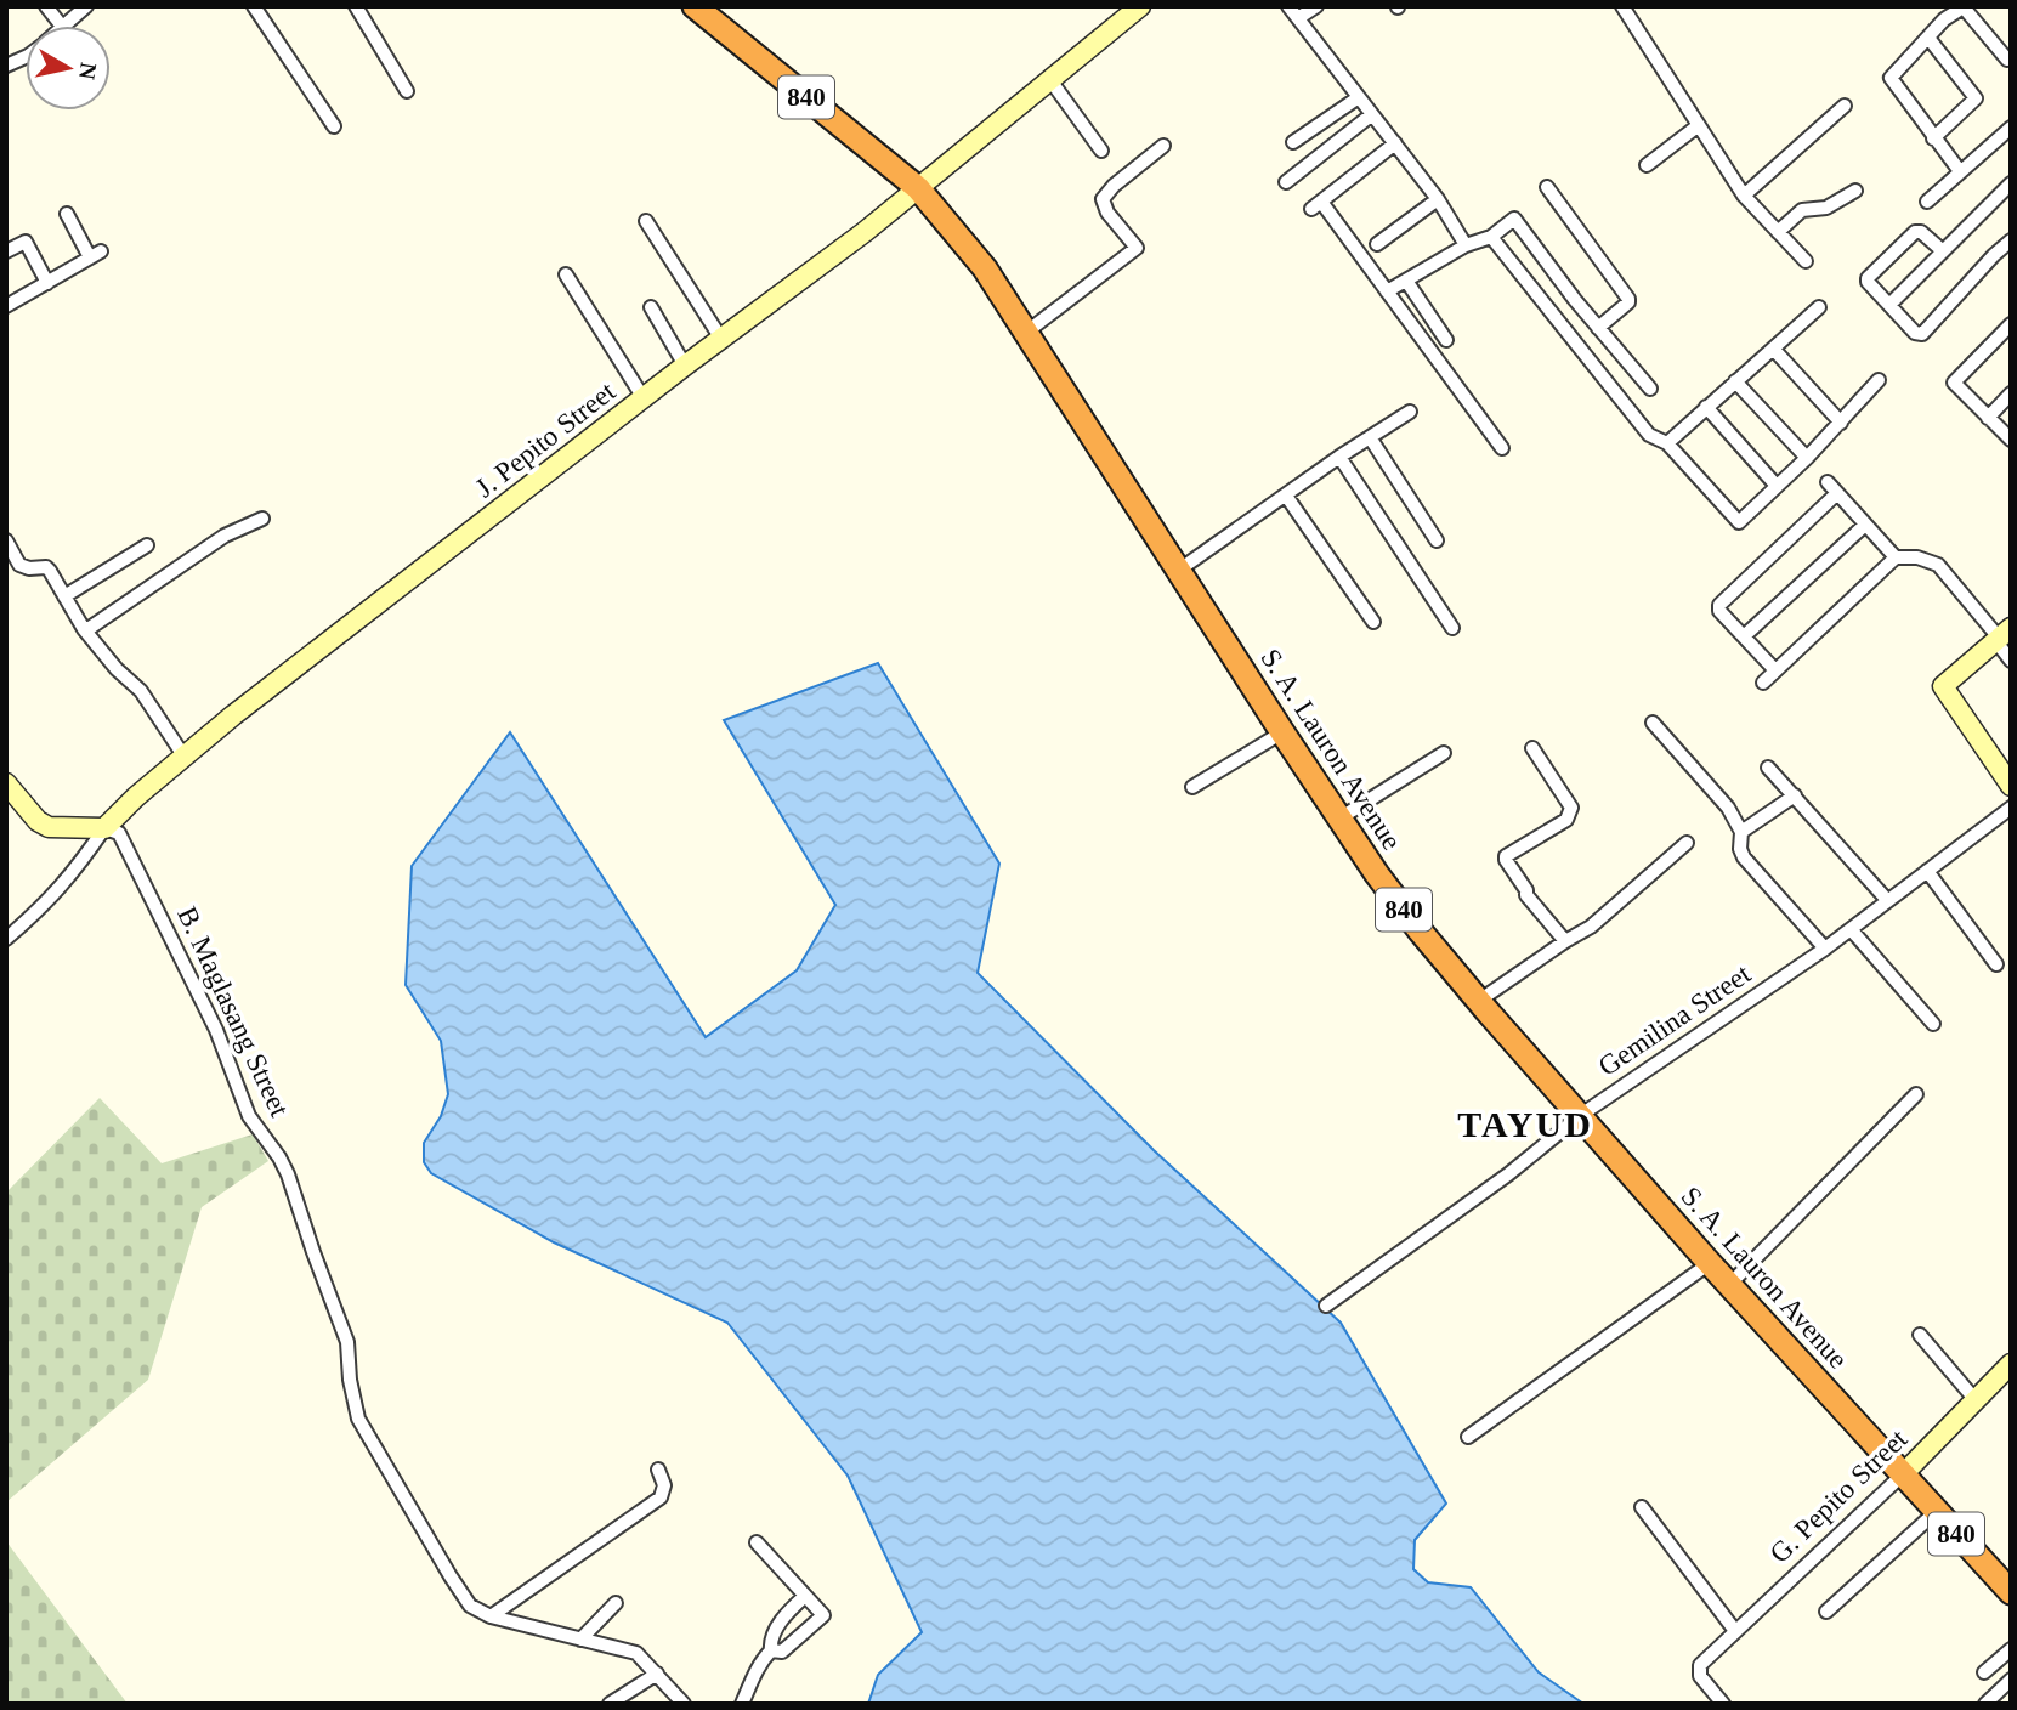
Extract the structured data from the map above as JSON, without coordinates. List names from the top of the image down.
{
  "streets": {
    "highway": ["840", "S. A. Lauron Avenue"],
    "street": [
      "J. Pepito Street",
      "B. Maglasang Street",
      "Gemilina Street",
      "G. Pepito Street"
    ]
  },
  "crossings": [
    ["J. Pepito Street", "S. A. Lauron Avenue"],
    ["J. Pepito Street", "B. Maglasang Street"],
    ["S. A. Lauron Avenue", "Gemilina Street"],
    ["S. A. Lauron Avenue", "G. Pepito Street"]
  ],
  "districts": ["TAYUD"],
  "north": "right"
}
